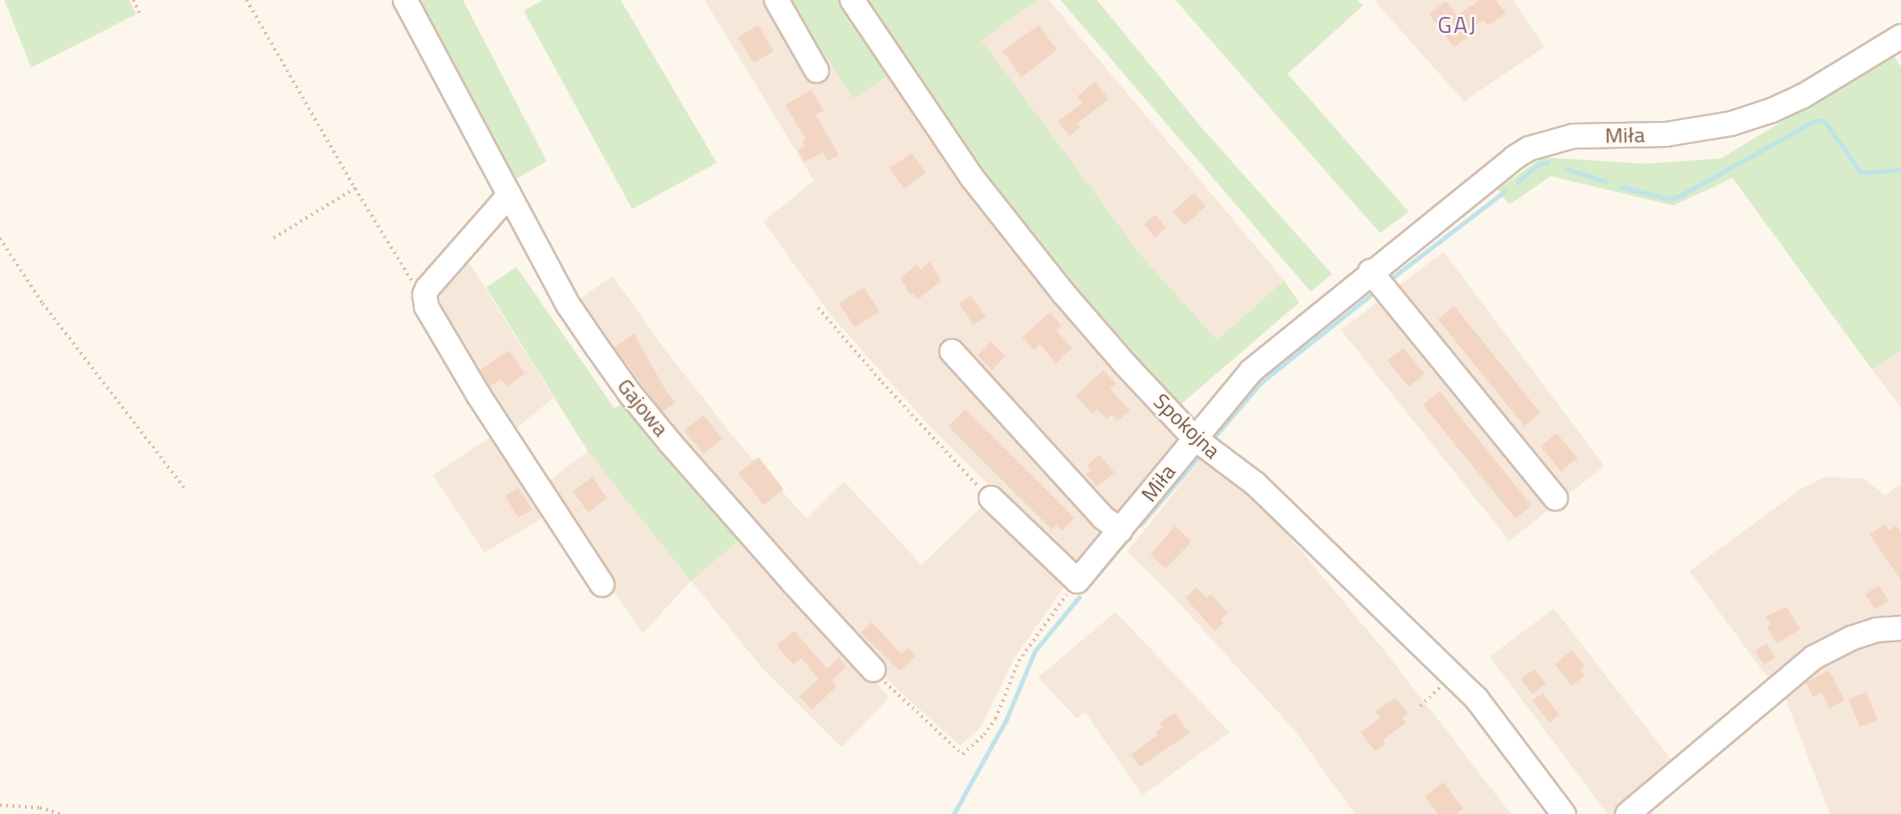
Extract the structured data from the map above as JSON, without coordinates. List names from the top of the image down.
{
  "streets": {
    "street": ["Miła", "Gajowa", "Spokojna"]
  },
  "crossings": [
    ["Miła", "Spokojna"]
  ],
  "districts": ["GAJ"]
}
